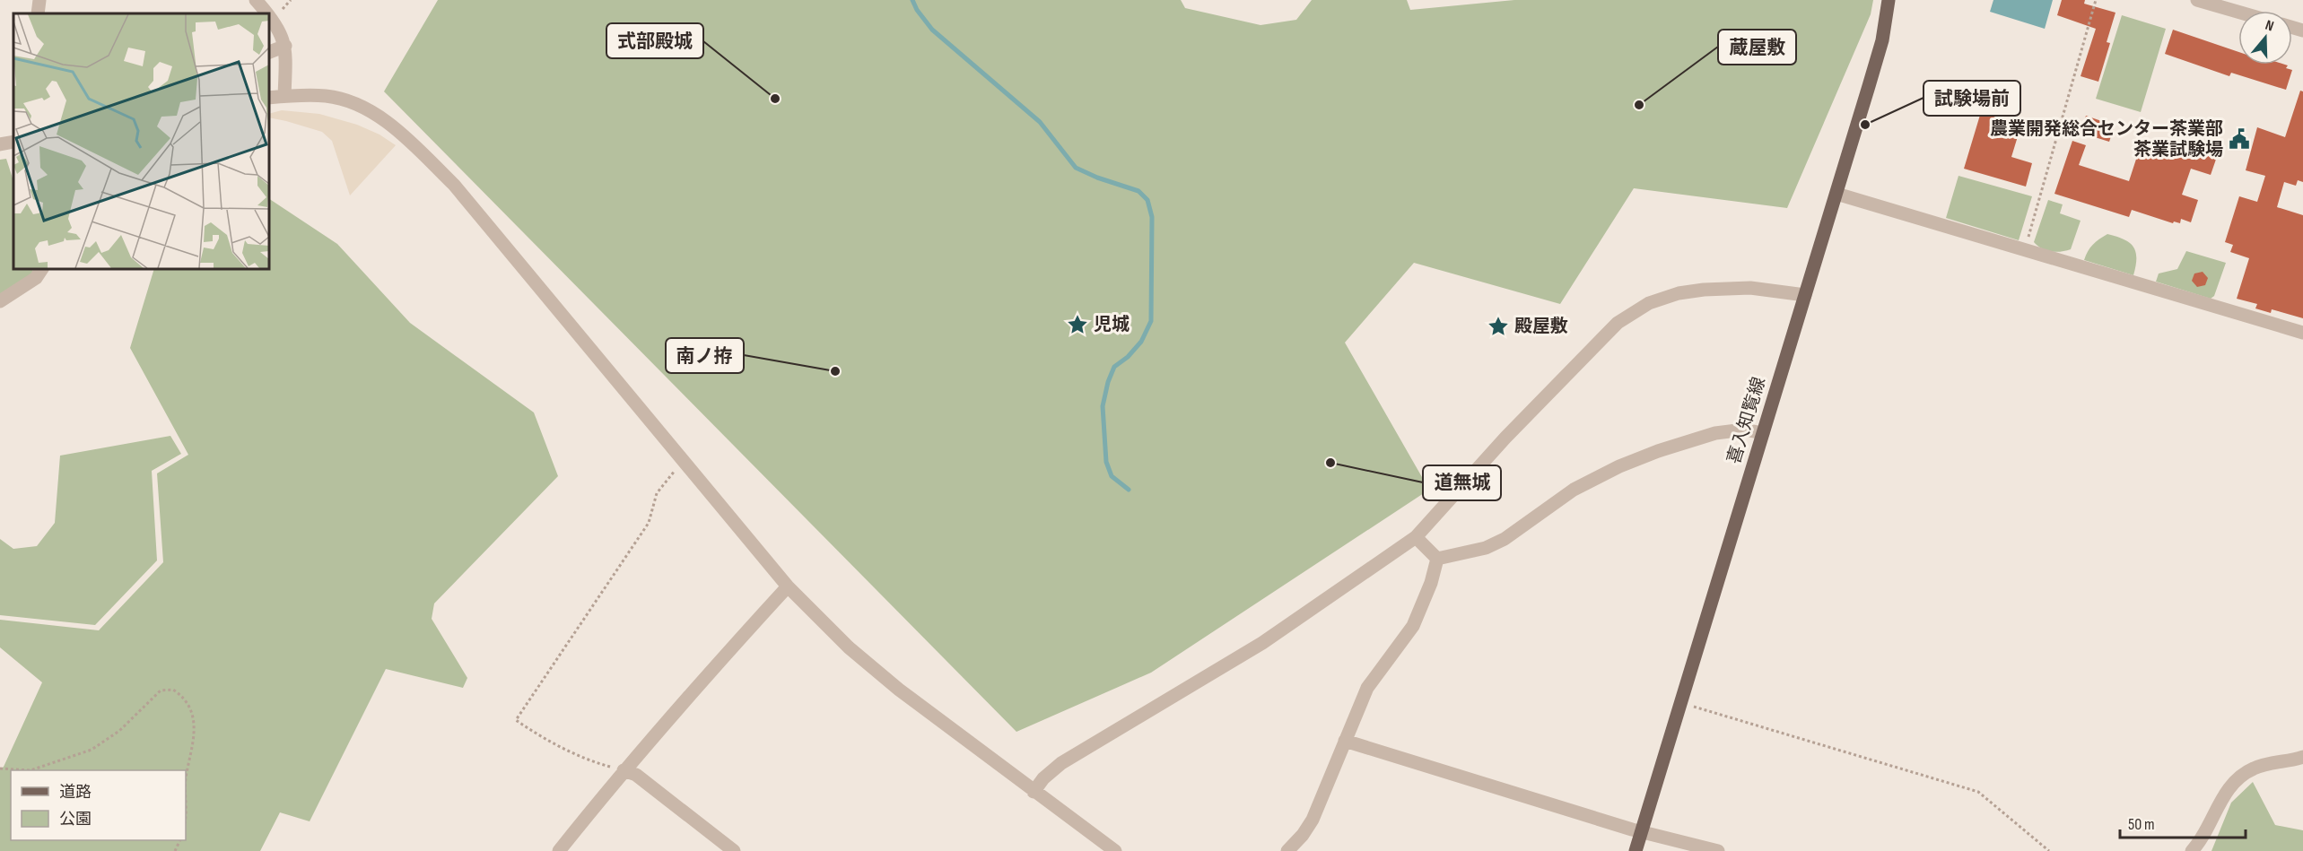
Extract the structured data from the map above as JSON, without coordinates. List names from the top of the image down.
{
  "streets": {
    "main road": ["喜入知覧線"]
  },
  "places": {
    "other": [
      "式部殿城",
      "蔵屋敷",
      "試験場前",
      "南ノ拵",
      "道無城"
    ],
    "public building": ["農業開発総合センター茶業部 茶業試験場"],
    "place": ["児城", "殿屋敷"]
  },
  "legend": ["道路", "公園"],
  "scale_bar": "50 m",
  "north": "top"
}
